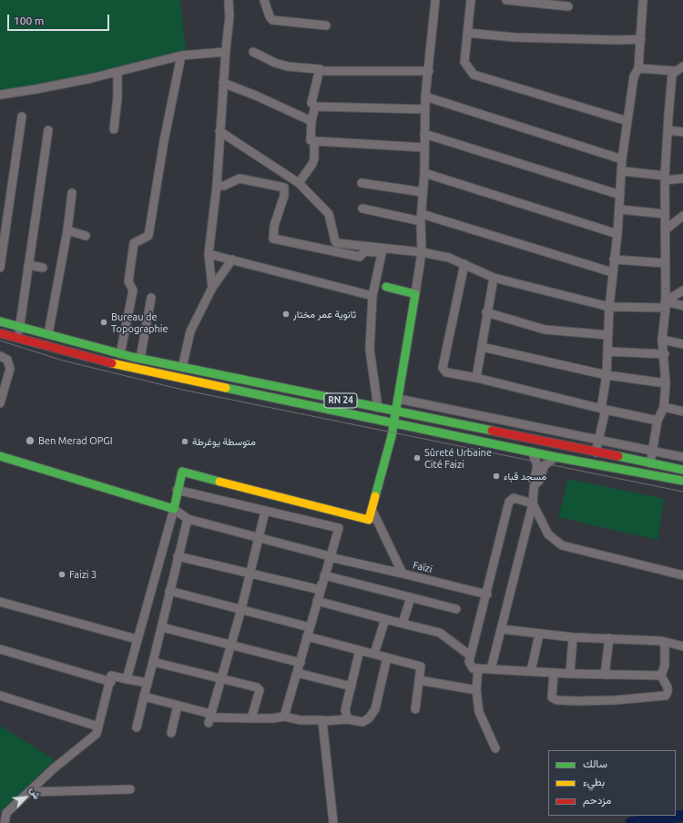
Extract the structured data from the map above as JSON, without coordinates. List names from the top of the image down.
{
  "streets": {
    "main road": ["RN 24"],
    "street": ["Faïzi"]
  },
  "places": [
    "ثانوية عمر مختار",
    "Bureau de Topographie",
    "Ben Merad OPGI",
    "متوسطة يوغرطة",
    "Sûreté Urbaine Cité Faizi",
    "مسجد قباء",
    "Faizi 3"
  ],
  "legend": ["سالك", "بطيء", "مزدحم"],
  "scale_bar": "100 m",
  "north": "top right"
}
